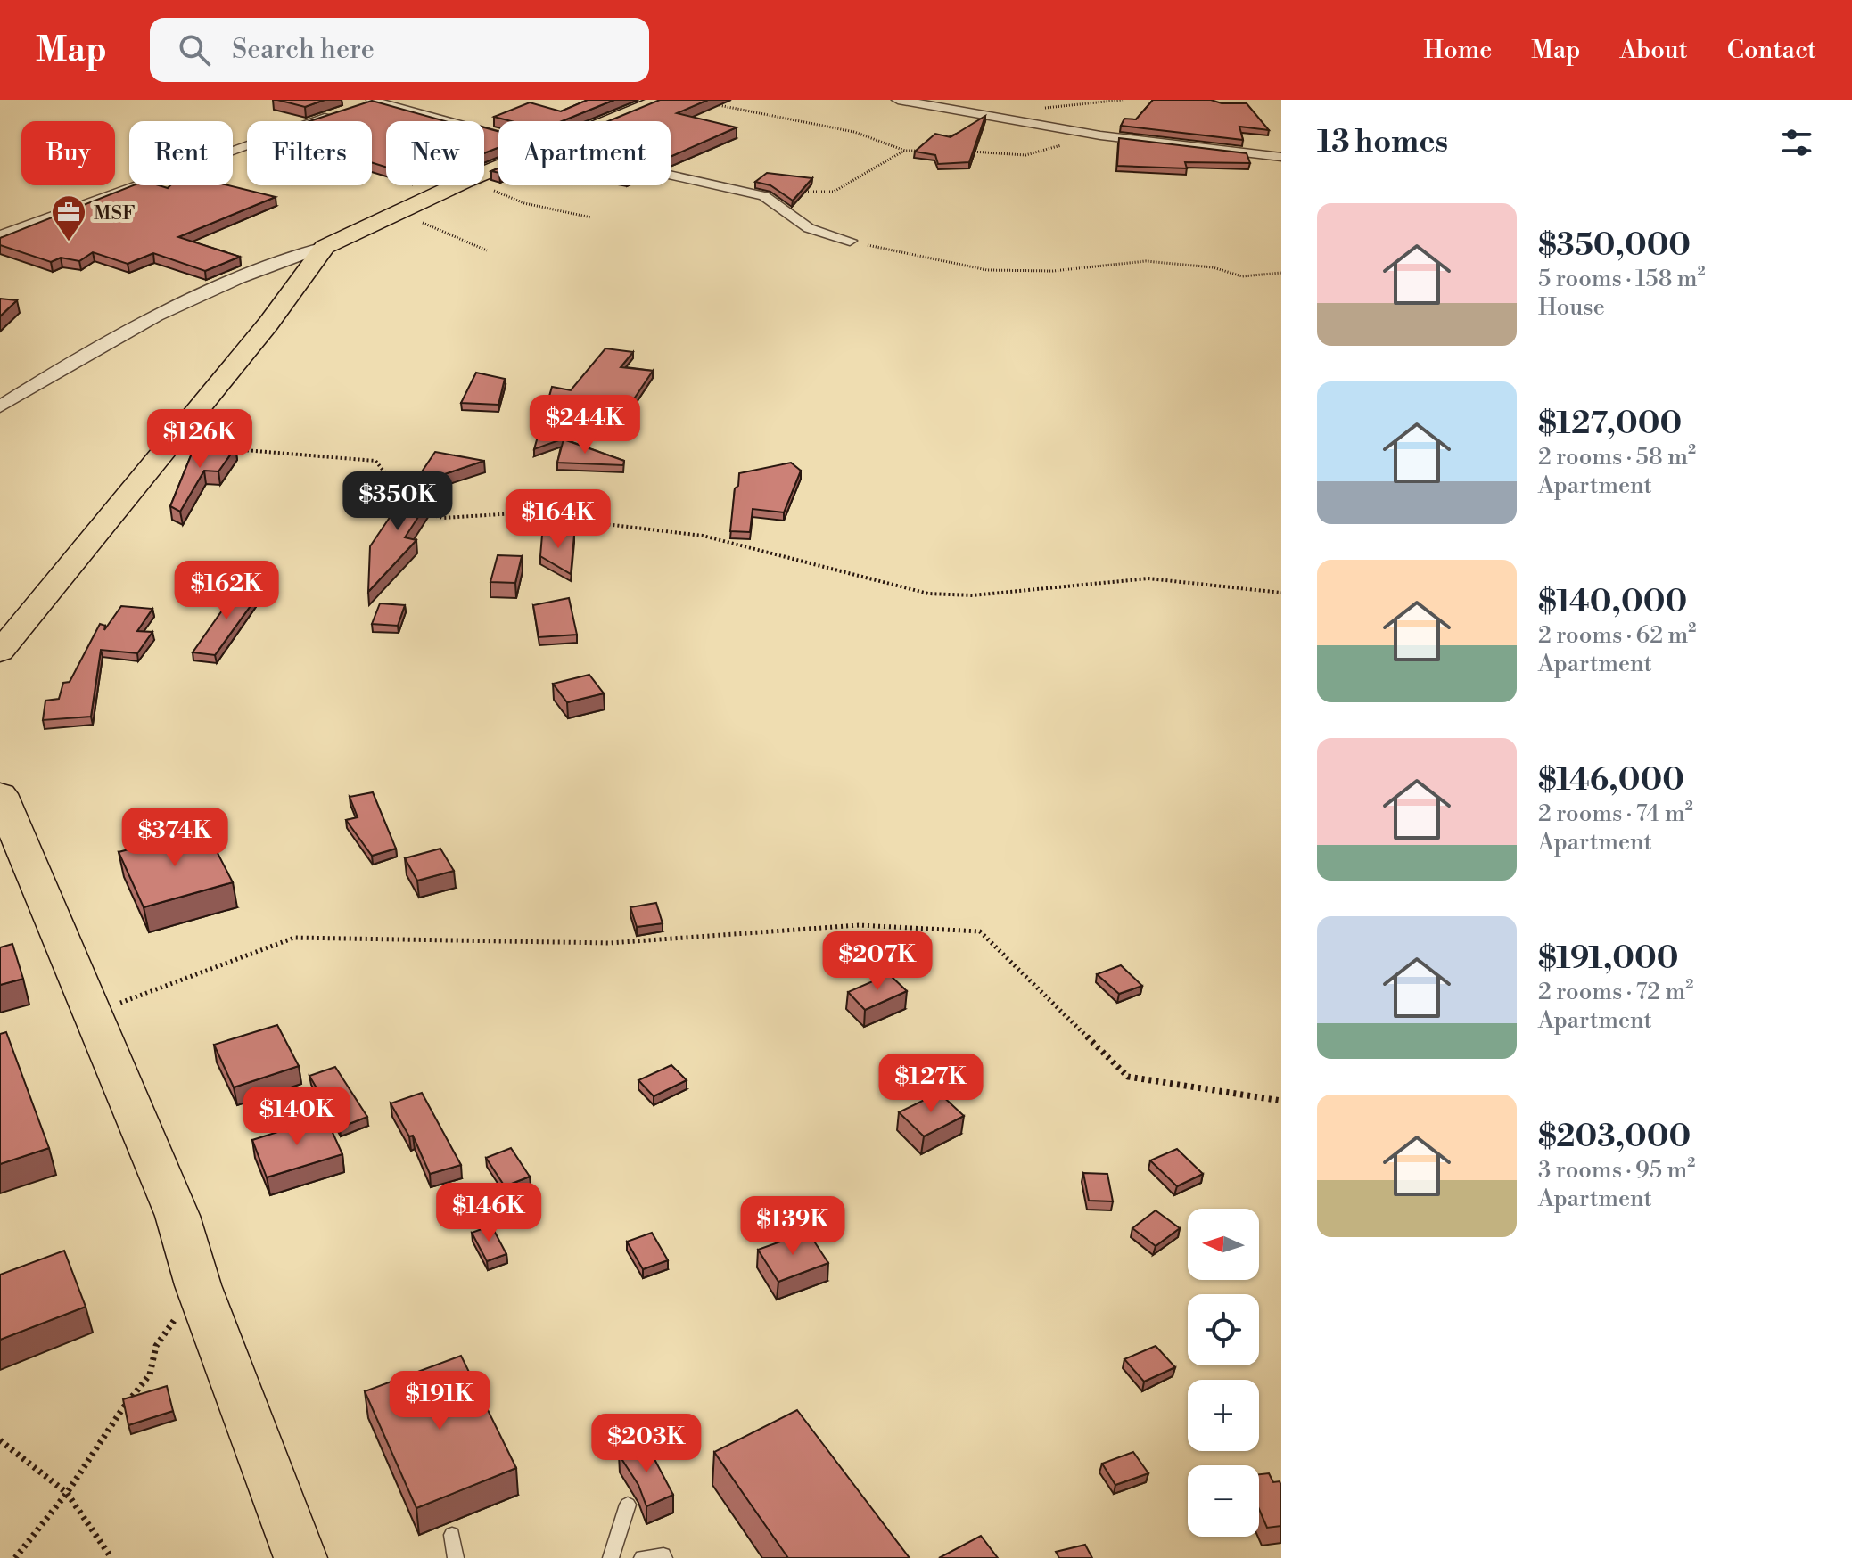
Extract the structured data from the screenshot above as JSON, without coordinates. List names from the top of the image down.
{
  "places": {
    "office": ["MSF"]
  },
  "north": "left",
  "page": {
    "header": "Map",
    "search": "Search here",
    "nav": [
      "Home",
      "Map",
      "About",
      "Contact"
    ],
    "heading": "13 homes",
    "chip": [
      "Buy",
      "Rent",
      "Filters",
      "New",
      "Apartment"
    ],
    "list": [
      {
        "name": "$350,000",
        "note": "5 rooms · 158 m² · House"
      },
      {
        "name": "$127,000",
        "note": "2 rooms · 58 m² · Apartment"
      },
      {
        "name": "$140,000",
        "note": "2 rooms · 62 m² · Apartment"
      },
      {
        "name": "$146,000",
        "note": "2 rooms · 74 m² · Apartment"
      },
      {
        "name": "$191,000",
        "note": "2 rooms · 72 m² · Apartment"
      },
      {
        "name": "$203,000",
        "note": "3 rooms · 95 m² · Apartment"
      }
    ],
    "price": [
      "$244K",
      "$126K",
      "$350K",
      "$164K",
      "$162K",
      "$374K",
      "$207K",
      "$127K",
      "$140K",
      "$146K",
      "$139K",
      "$191K",
      "$203K"
    ],
    "map_buttons": ["+", "−"]
  }
}
